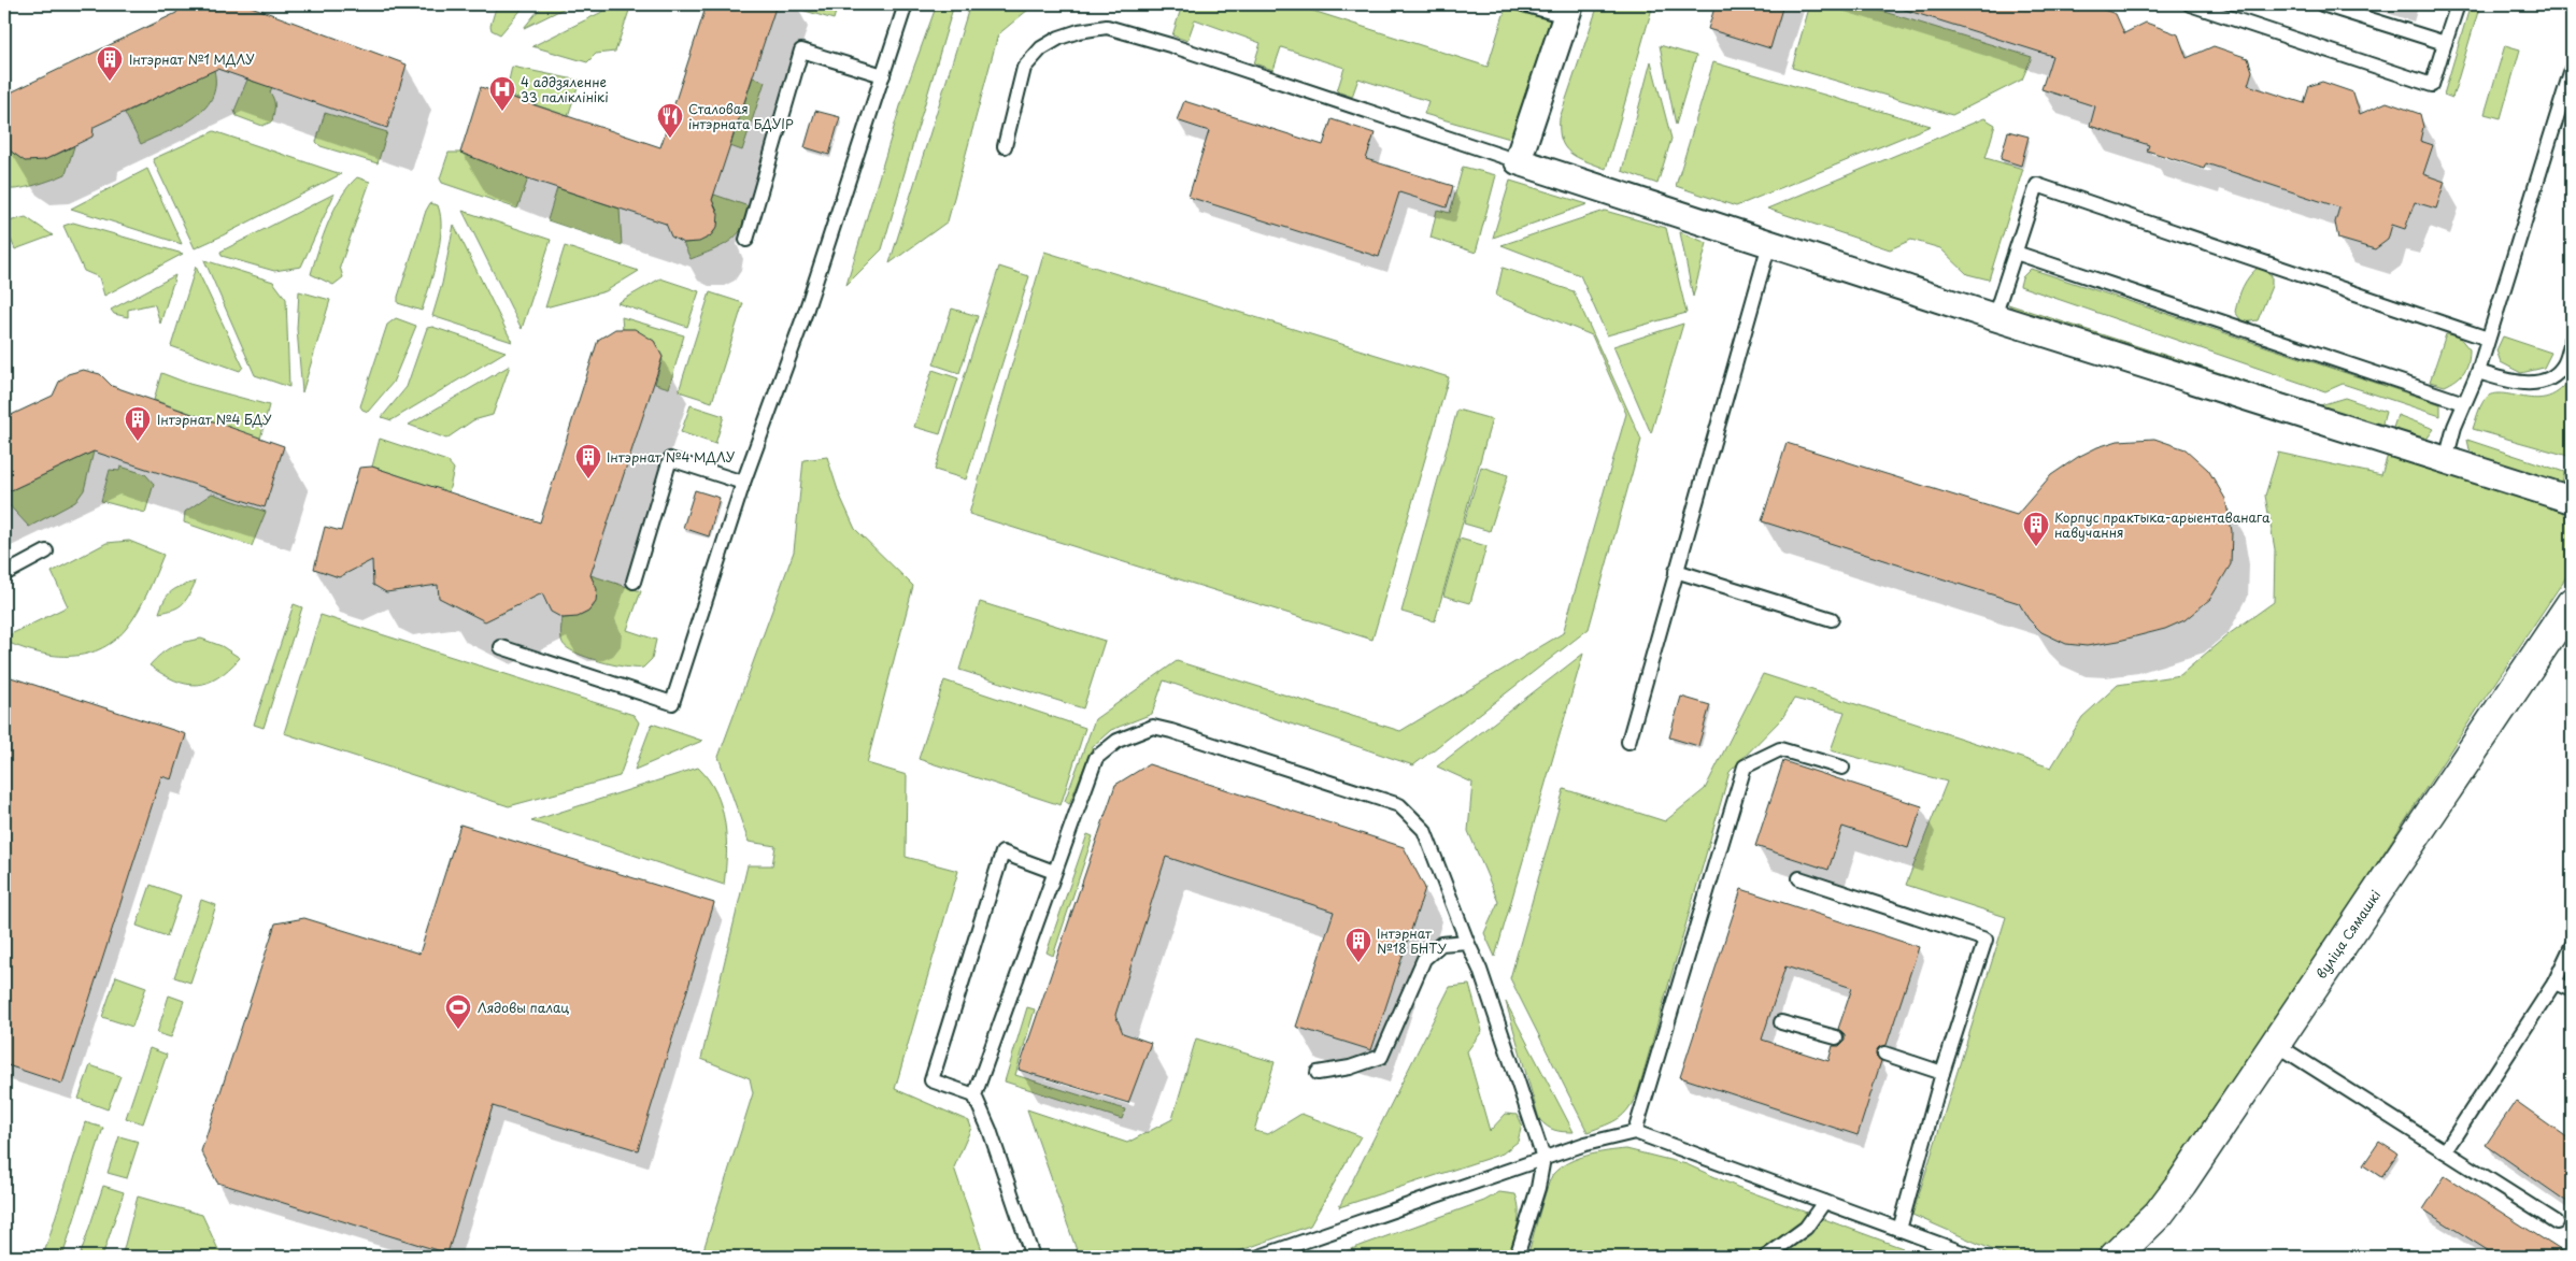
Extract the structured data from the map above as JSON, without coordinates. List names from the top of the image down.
{
  "streets": {
    "street": ["вуліца Сямашкі"]
  },
  "places": {
    "building": [
      "Інтэрнат №1 МДЛУ",
      "Інтэрнат №4 БДУ",
      "Інтэрнат №4 МДЛУ",
      "Корпус практыка-арыентаванага навучання",
      "Інтэрнат №18 БНТУ"
    ],
    "hospital": ["4 аддзяленне 33 паліклінікі"],
    "restaurant": ["Сталовая інтэрната БДУІР"],
    "sports": ["Лядовы палац"]
  }
}
